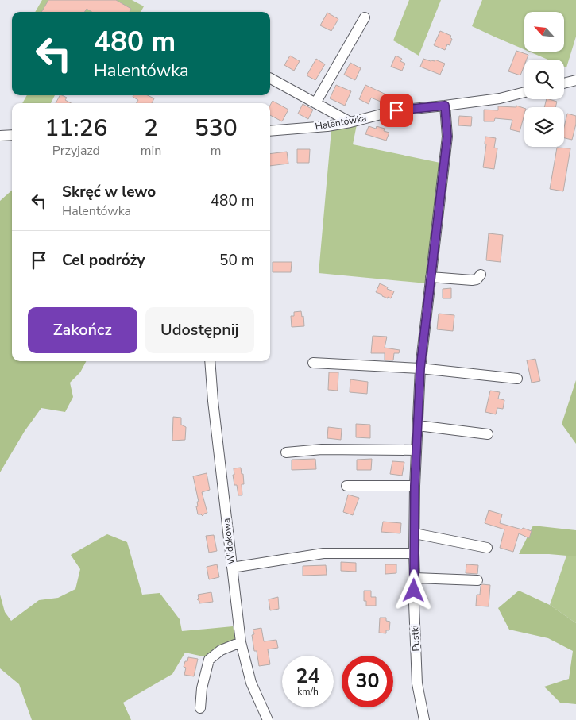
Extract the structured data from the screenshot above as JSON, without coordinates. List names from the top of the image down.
{
  "streets": {
    "street": ["Halentówka", "Widokowa", "Pustki"]
  },
  "crossings": [
    ["Halentówka", "Pustki"]
  ],
  "north": "top left",
  "page": {
    "turn": ["480 m", "Halentówka"],
    "eta": [
      "11:26",
      "Przyjazd",
      "2",
      "min",
      "530",
      "m"
    ],
    "list": [
      {
        "name": "Skręć w lewo",
        "note": "Halentówka",
        "value": "480 m"
      },
      {
        "name": "Cel podróży",
        "value": "50 m"
      }
    ],
    "buttons": ["Zakończ", "Udostępnij"],
    "speed": "24 km/h",
    "limit": "30"
  }
}
